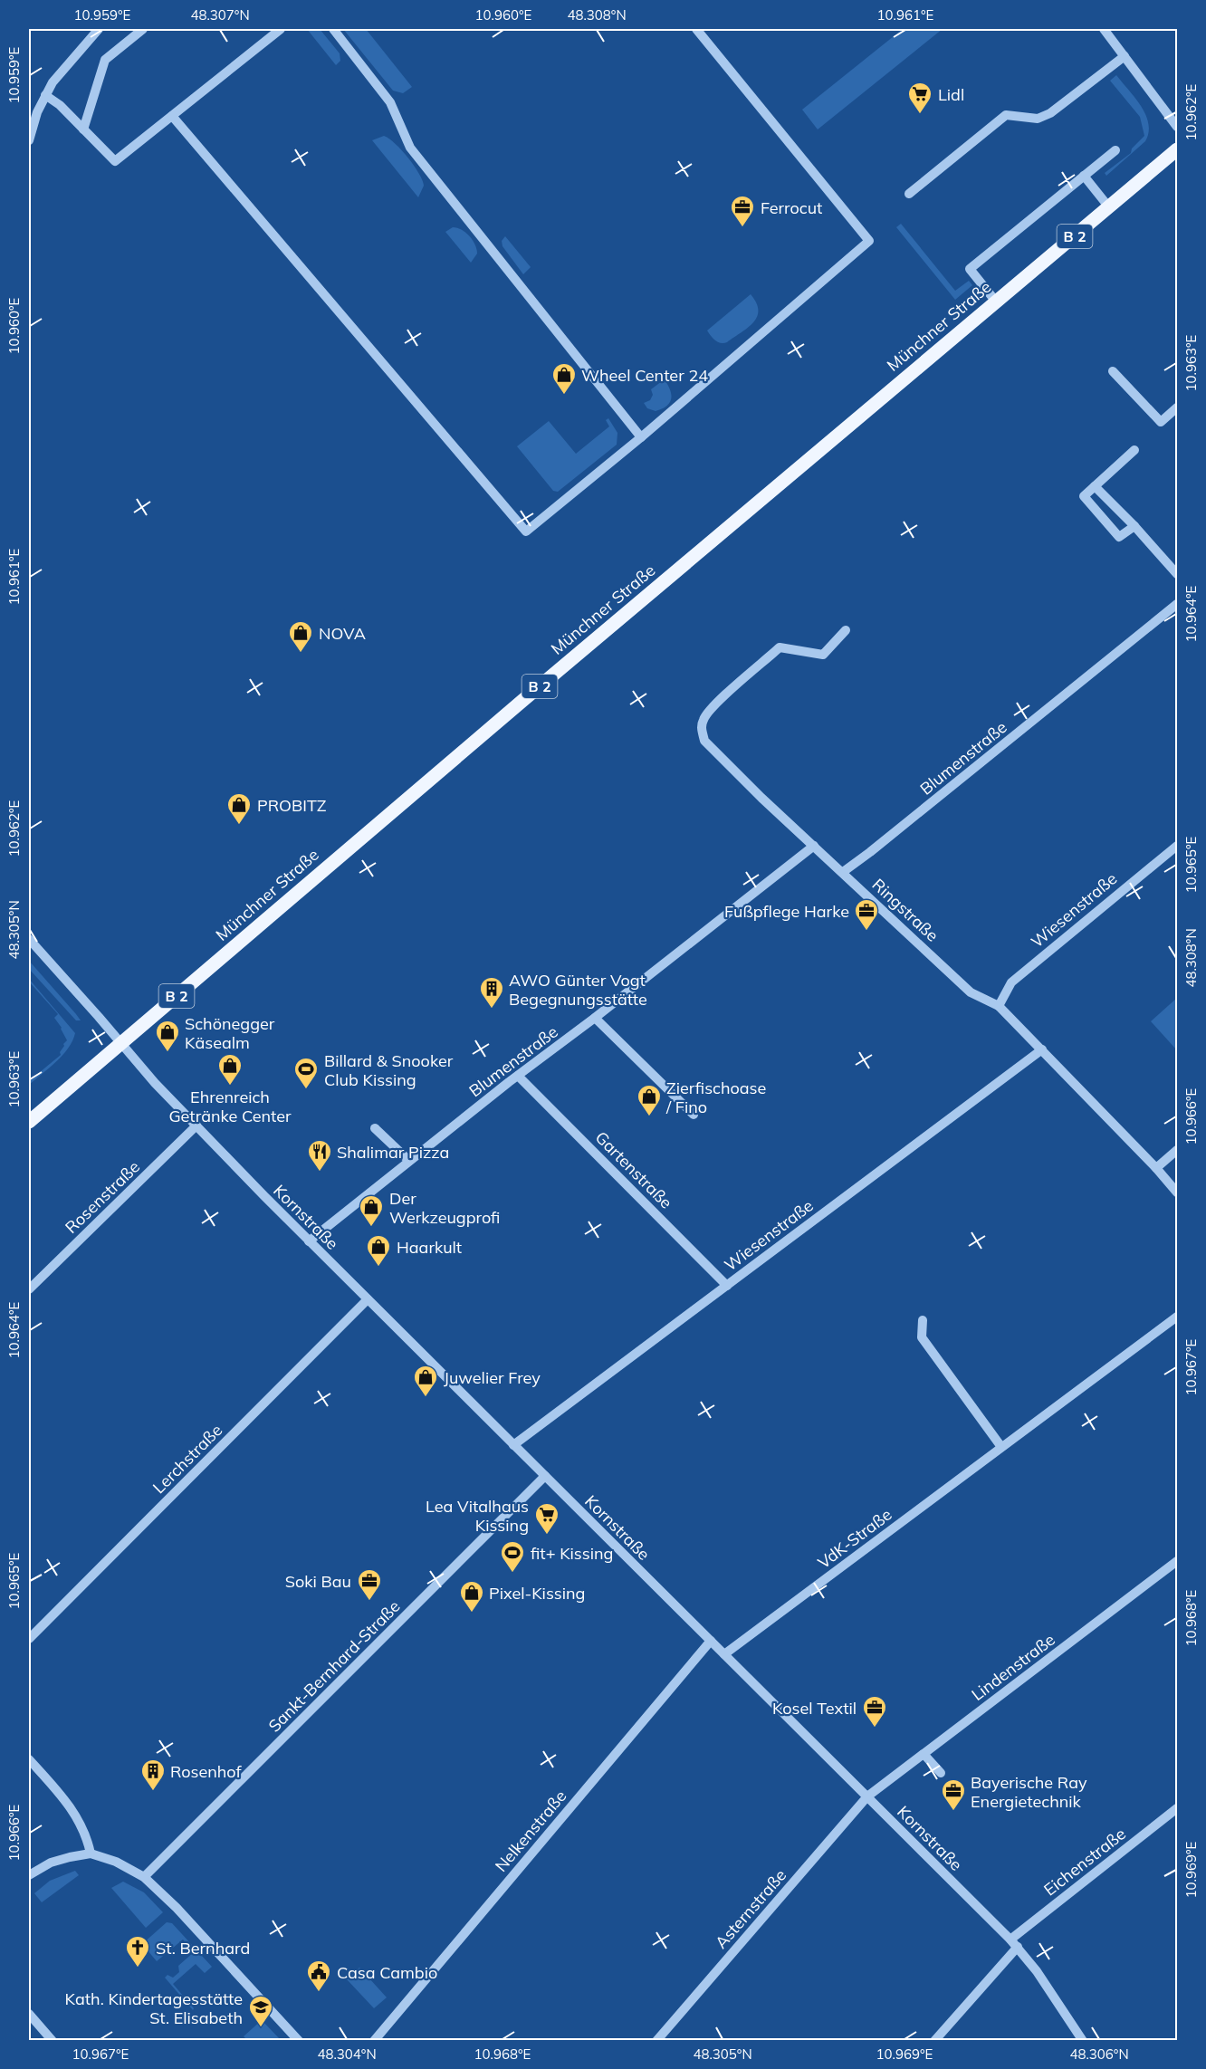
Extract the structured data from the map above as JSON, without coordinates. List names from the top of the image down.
{
  "streets": {
    "main road": ["B 2", "Münchner Straße"],
    "street": [
      "Blumenstraße",
      "Ringstraße",
      "Wiesenstraße",
      "Gartenstraße",
      "Rosenstraße",
      "Kornstraße",
      "Lerchstraße",
      "VdK-Straße",
      "Sankt-Bernhard-Straße",
      "Lindenstraße",
      "Nelkenstraße",
      "Eichenstraße",
      "Asternstraße"
    ]
  },
  "crossings": [
    ["Münchner Straße", "Kornstraße"],
    ["Blumenstraße", "Ringstraße"],
    ["Blumenstraße", "Gartenstraße"],
    ["Blumenstraße", "Kornstraße"],
    ["Ringstraße", "Wiesenstraße"],
    ["Wiesenstraße", "Gartenstraße"],
    ["Wiesenstraße", "Kornstraße"],
    ["Rosenstraße", "Kornstraße"],
    ["Kornstraße", "Lerchstraße"],
    ["Kornstraße", "VdK-Straße"],
    ["Kornstraße", "Sankt-Bernhard-Straße"],
    ["Kornstraße", "Lindenstraße"],
    ["Kornstraße", "Nelkenstraße"],
    ["Kornstraße", "Eichenstraße"],
    ["Kornstraße", "Asternstraße"],
    ["Lindenstraße", "Asternstraße"]
  ],
  "places": {
    "supermarket": ["Lidl", "Lea Vitalhaus Kissing"],
    "office": [
      "Ferrocut",
      "Fußpflege Harke",
      "Soki Bau",
      "Kosel Textil",
      "Bayerische Ray Energietechnik"
    ],
    "shop": [
      "Wheel Center 24",
      "NOVA",
      "PROBITZ",
      "Schönegger Käsealm",
      "Ehrenreich Getränke Center",
      "Zierfischoase / Fino",
      "Der Werkzeugprofi",
      "Haarkult",
      "Juwelier Frey",
      "Pixel-Kissing"
    ],
    "building": ["AWO Günter Vogt Begegnungsstätte", "Rosenhof"],
    "sports": ["Billard & Snooker Club Kissing", "fit+ Kissing"],
    "restaurant": ["Shalimar Pizza"],
    "church": ["St. Bernhard"],
    "public building": ["Casa Cambio"],
    "school or university": ["Kath. Kindertagesstätte St. Elisabeth"]
  },
  "coordinates": [
    "10.959°E",
    "48.307°N",
    "10.960°E",
    "48.308°N",
    "10.961°E",
    "10.962°E",
    "10.963°E",
    "10.964°E",
    "10.965°E",
    "48.305°N",
    "10.966°E",
    "10.967°E",
    "10.968°E",
    "10.969°E",
    "48.304°N",
    "48.306°N"
  ]
}
